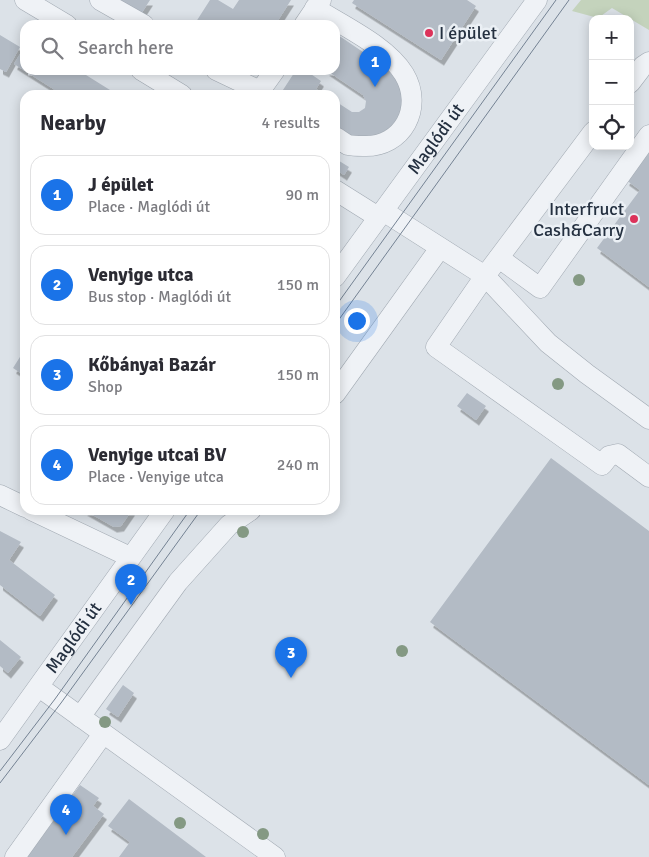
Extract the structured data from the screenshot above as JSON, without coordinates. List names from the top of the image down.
{
  "streets": {
    "street": ["Maglódi út"]
  },
  "places": ["I épület", "Interfruct Cash&Carry"],
  "page": {
    "map_buttons": ["+", "−"],
    "search": "Search here",
    "pins": [
      "1",
      "2",
      "3",
      "4"
    ],
    "heading": ["Nearby", "4 results"],
    "list": [
      {
        "mark": "1",
        "name": "J épület",
        "note": "Place · Maglódi út",
        "value": "90 m"
      },
      {
        "mark": "2",
        "name": "Venyige utca",
        "note": "Bus stop · Maglódi út",
        "value": "150 m"
      },
      {
        "mark": "3",
        "name": "Kőbányai Bazár",
        "note": "Shop",
        "value": "150 m"
      },
      {
        "mark": "4",
        "name": "Venyige utcai BV",
        "note": "Place · Venyige utca",
        "value": "240 m"
      }
    ]
  }
}
